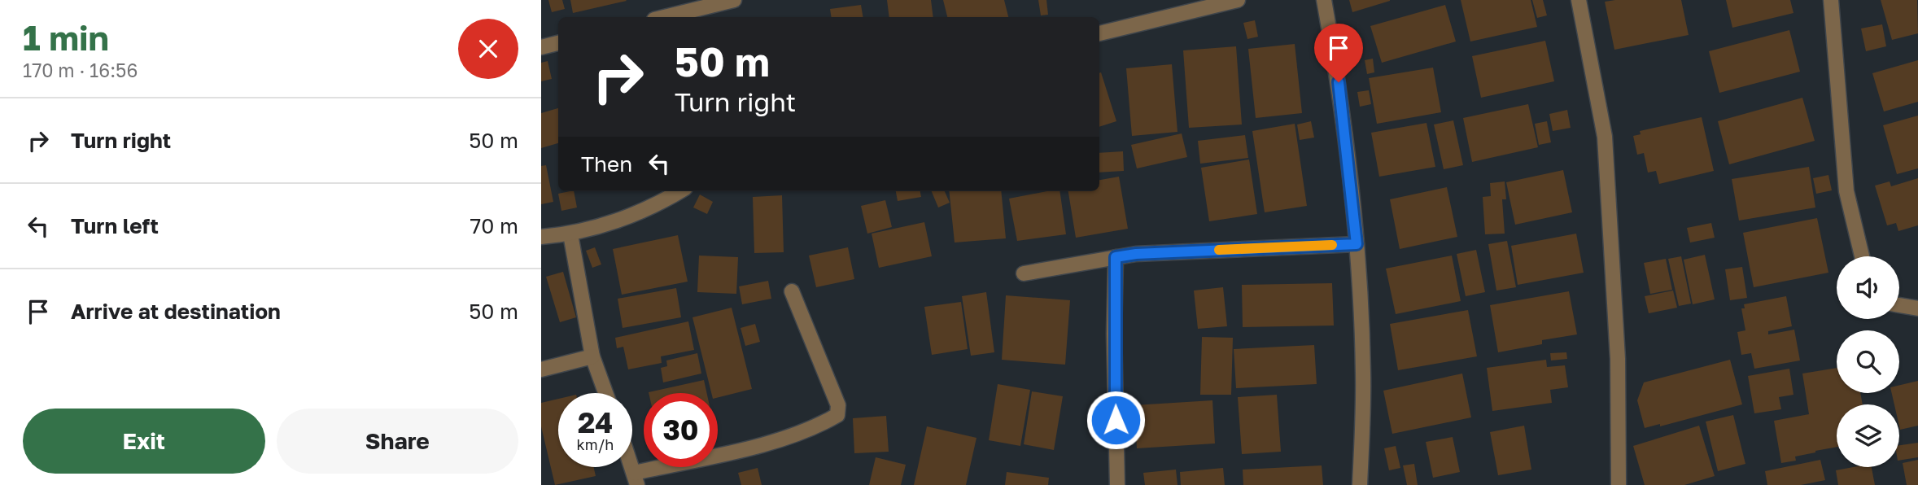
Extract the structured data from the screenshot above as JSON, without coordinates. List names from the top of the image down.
{
  "page": {
    "heading": ["1 min", "170 m · 16:56"],
    "turn": ["50 m", "Turn right"],
    "list": [
      {
        "name": "Turn right",
        "value": "50 m"
      },
      {
        "name": "Turn left",
        "value": "70 m"
      },
      {
        "name": "Arrive at destination",
        "value": "50 m"
      }
    ],
    "then": "Then",
    "speed": "24 km/h",
    "limit": "30",
    "buttons": ["Exit", "Share"]
  }
}
